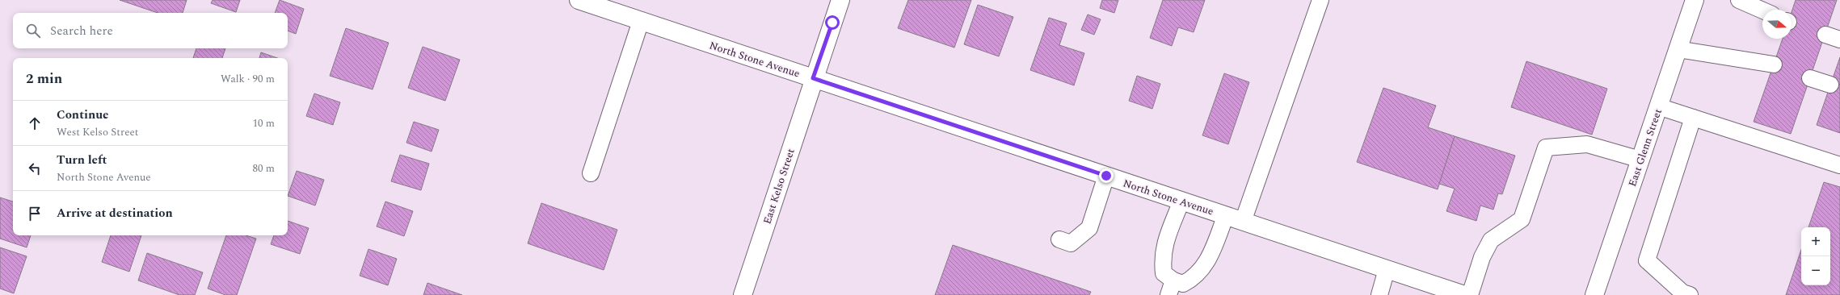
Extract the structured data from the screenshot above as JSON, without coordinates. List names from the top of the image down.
{
  "streets": {
    "main road": ["North Stone Avenue", "East Glenn Street", "East Kelso Street"]
  },
  "crossings": [
    ["North Stone Avenue", "East Kelso Street"]
  ],
  "north": "right",
  "page": {
    "search": "Search here",
    "heading": ["2 min", "Walk · 90 m"],
    "list": [
      ["Continue", "West Kelso Street", "10 m"],
      ["Turn left", "North Stone Avenue", "80 m"],
      "Arrive at destination"
    ],
    "map_buttons": ["+", "−"]
  }
}
